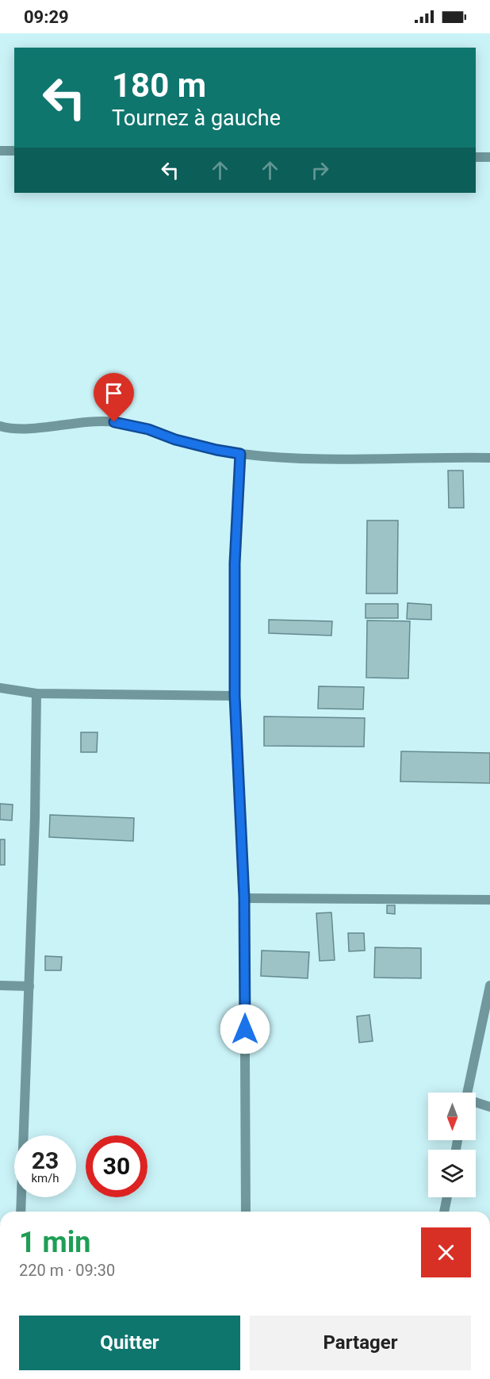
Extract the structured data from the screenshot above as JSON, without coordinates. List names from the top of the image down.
{
  "north": "bottom",
  "page": {
    "status": "09:29",
    "turn": ["180 m", "Tournez à gauche"],
    "speed": "23 km/h",
    "limit": "30",
    "heading": ["1 min", "220 m · 09:30"],
    "buttons": ["Quitter", "Partager"]
  }
}
